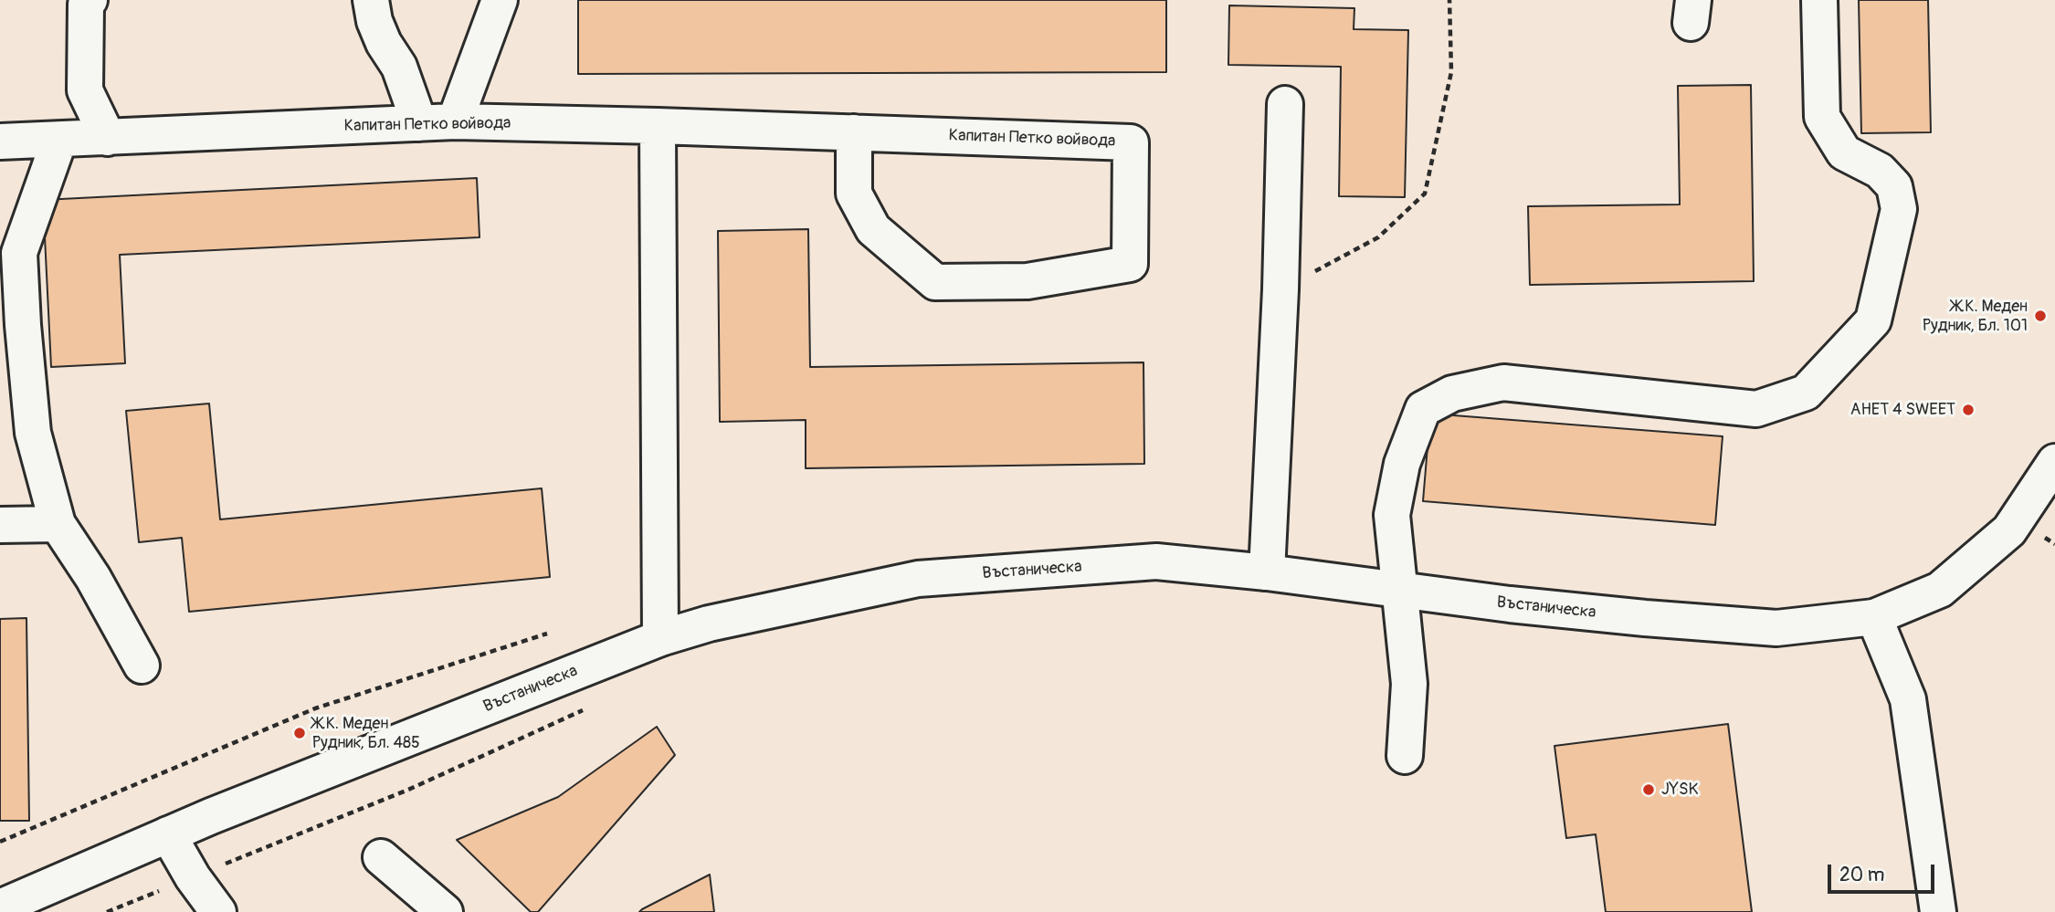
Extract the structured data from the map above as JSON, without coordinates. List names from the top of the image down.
{
  "streets": {
    "main road": ["Капитан Петко войвода", "Въстаническа"]
  },
  "places": [
    "Ж.К. Меден Рудник, Бл. 101",
    "АНЕТ 4 SWEET",
    "Ж.К. Меден Рудник, Бл. 485",
    "JYSK"
  ],
  "scale_bar": "20 m"
}
